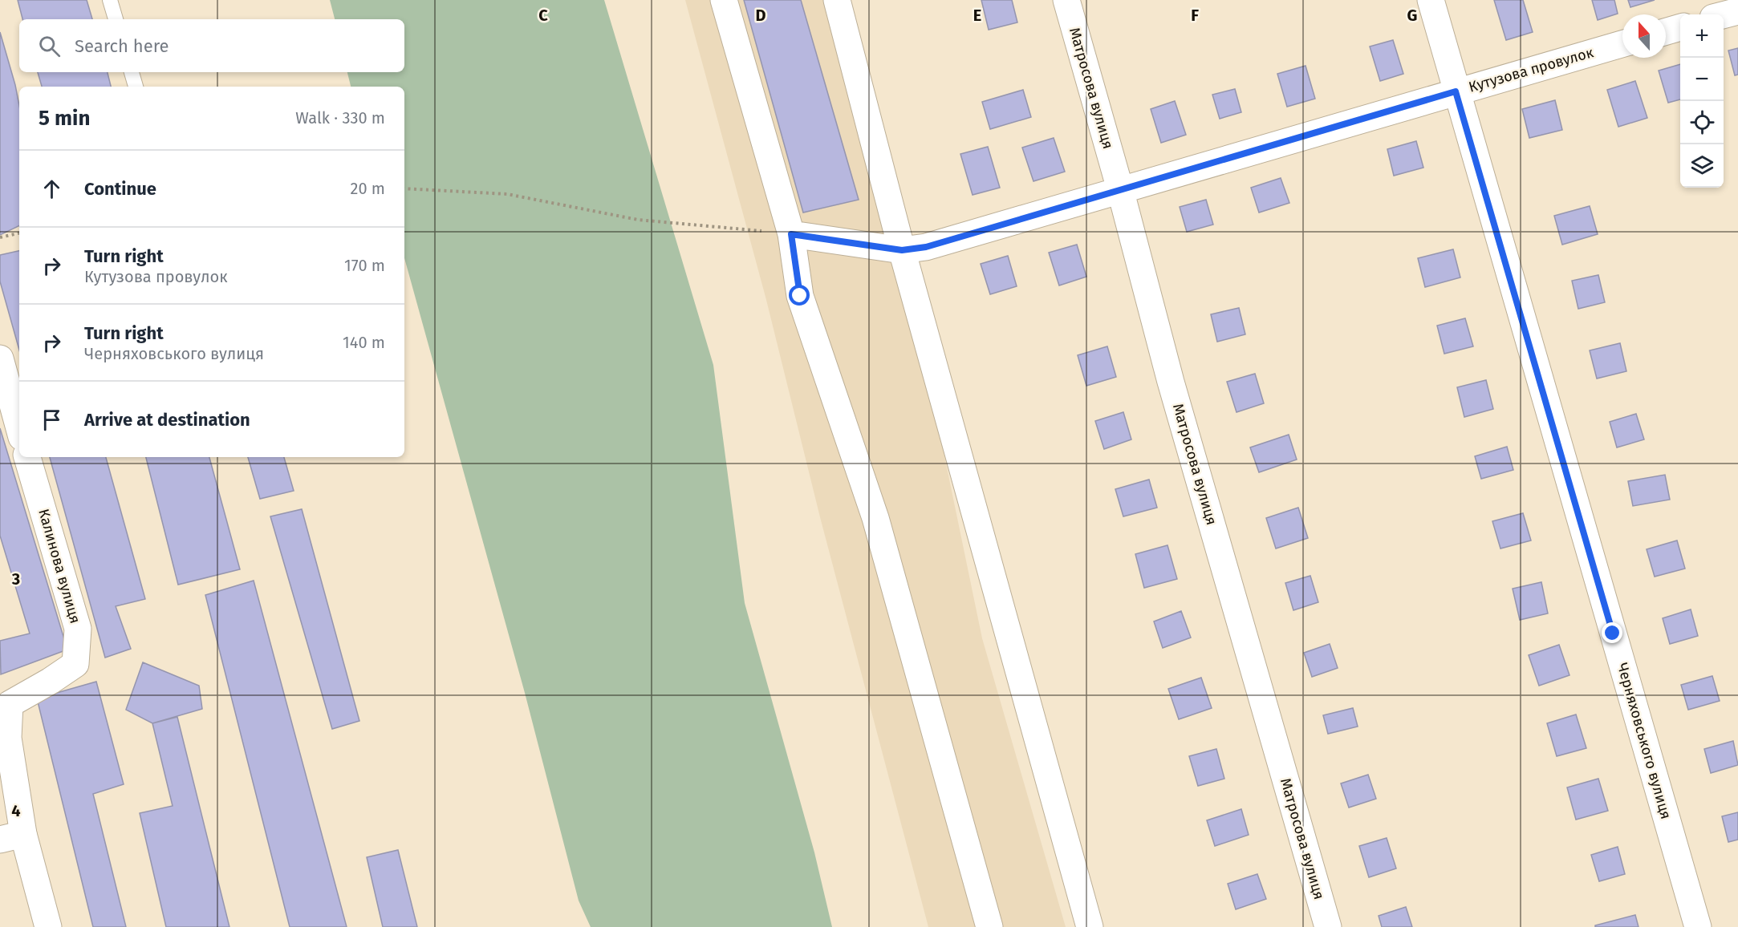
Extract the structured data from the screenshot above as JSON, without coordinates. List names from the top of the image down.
{
  "streets": {
    "street": [
      "Кутузова провулок",
      "Матросова вулиця",
      "Калинова вулиця",
      "Черняховського вулиця"
    ]
  },
  "crossings": [
    ["Кутузова провулок", "Матросова вулиця"],
    ["Кутузова провулок", "Черняховського вулиця"]
  ],
  "north": "top",
  "page": {
    "map_buttons": ["+", "−"],
    "search": "Search here",
    "heading": ["5 min", "Walk · 330 m"],
    "list": [
      ["Continue", "20 m"],
      ["Turn right", "Кутузова провулок", "170 m"],
      ["Turn right", "Черняховського вулиця", "140 m"],
      "Arrive at destination"
    ]
  },
  "grid": {
    "columns": [
      "C",
      "D",
      "E",
      "F",
      "G"
    ],
    "rows": ["3", "4"]
  }
}
